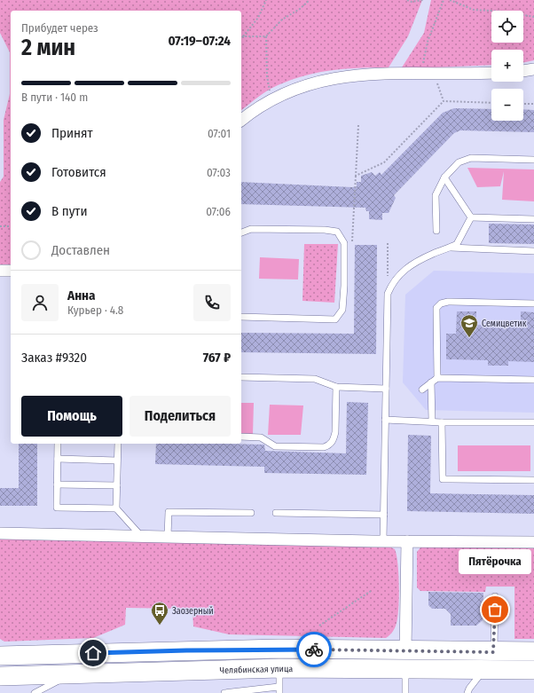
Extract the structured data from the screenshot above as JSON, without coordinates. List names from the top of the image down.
{
  "streets": {
    "main road": ["Челябинская улица"]
  },
  "places": {
    "school or university": ["Семицветик"],
    "other": ["Пятёрочка"],
    "bus stop": ["Заозерный"]
  },
  "page": {
    "map_buttons": ["+", "−"],
    "heading": ["2 мин", "Прибудет через", "07:19–07:24"],
    "panel": [
      "Анна",
      "Курьер · 4.8",
      "Заказ #9320",
      "767 ₽"
    ],
    "bar": "В пути · 140 m",
    "list": [
      ["Принят", "07:01"],
      ["Готовится", "07:03"],
      ["В пути", "07:06"],
      "Доставлен"
    ],
    "buttons": ["Помощь", "Поделиться"],
    "bubble": "Пятёрочка"
  }
}
